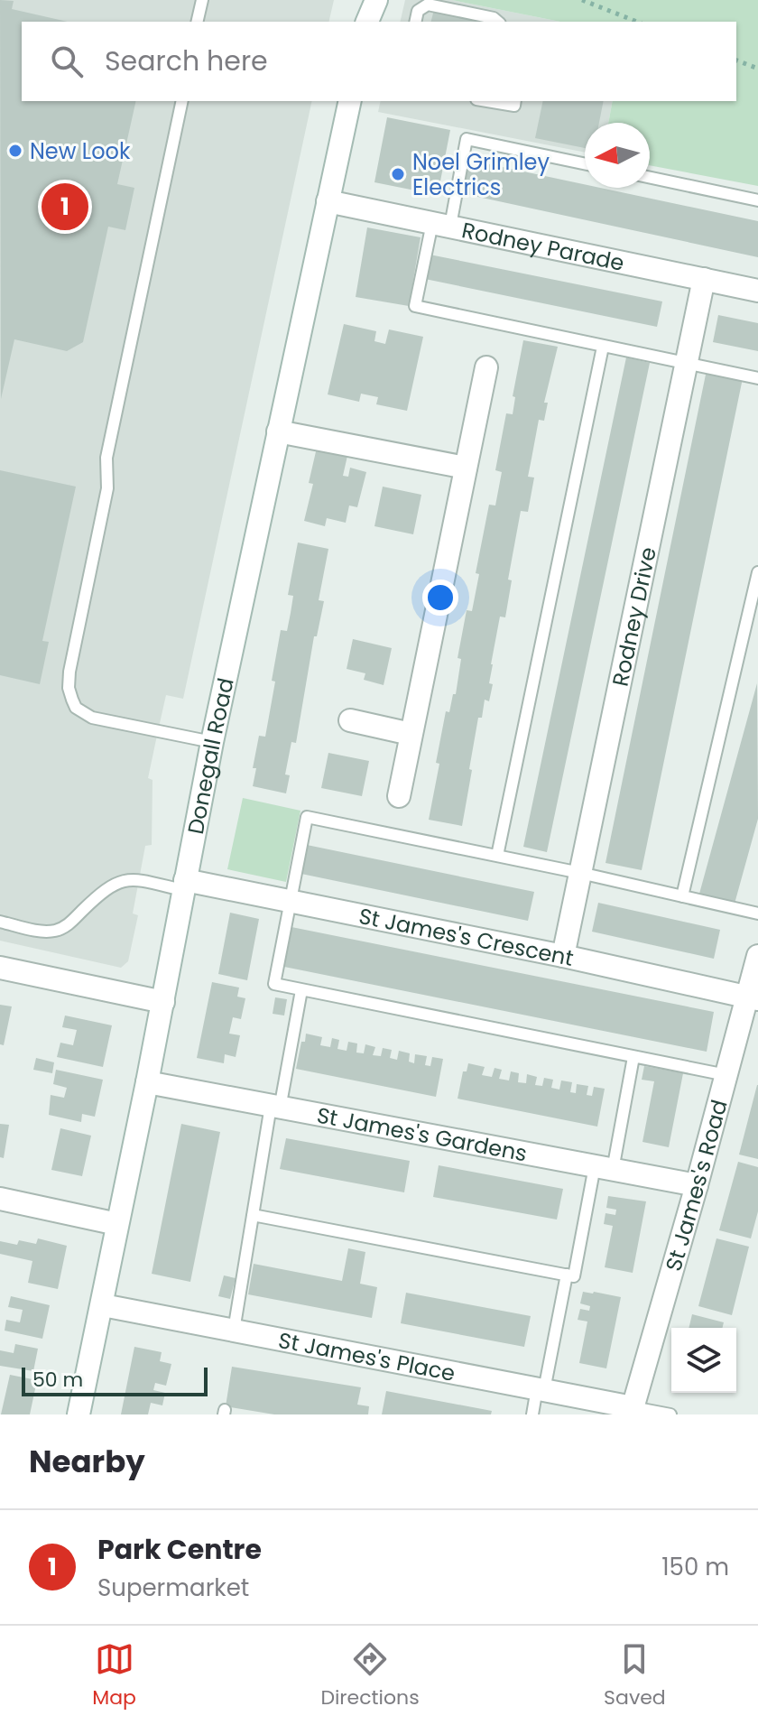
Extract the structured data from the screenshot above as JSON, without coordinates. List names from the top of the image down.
{
  "streets": {
    "street": [
      "Rodney Parade",
      "Rodney Drive",
      "Donegall Road",
      "St James's Crescent",
      "St James's Gardens",
      "St James's Road",
      "St James's Place"
    ]
  },
  "crossings": [
    ["Rodney Parade", "Rodney Drive"],
    ["Rodney Parade", "Donegall Road"],
    ["Rodney Drive", "St James's Crescent"],
    ["Donegall Road", "St James's Crescent"],
    ["Donegall Road", "St James's Gardens"],
    ["Donegall Road", "St James's Place"],
    ["St James's Crescent", "St James's Road"],
    ["St James's Gardens", "St James's Road"],
    ["St James's Road", "St James's Place"]
  ],
  "places": ["New Look", "Noel Grimley Electrics"],
  "scale_bar": "50 m",
  "north": "left",
  "page": {
    "search": "Search here",
    "pins": "1",
    "scale": "50 m",
    "heading": "Nearby",
    "list": [
      {
        "mark": "1",
        "name": "Park Centre",
        "note": "Supermarket",
        "value": "150 m"
      }
    ],
    "nav": ["Map", "Directions", "Saved"]
  }
}
